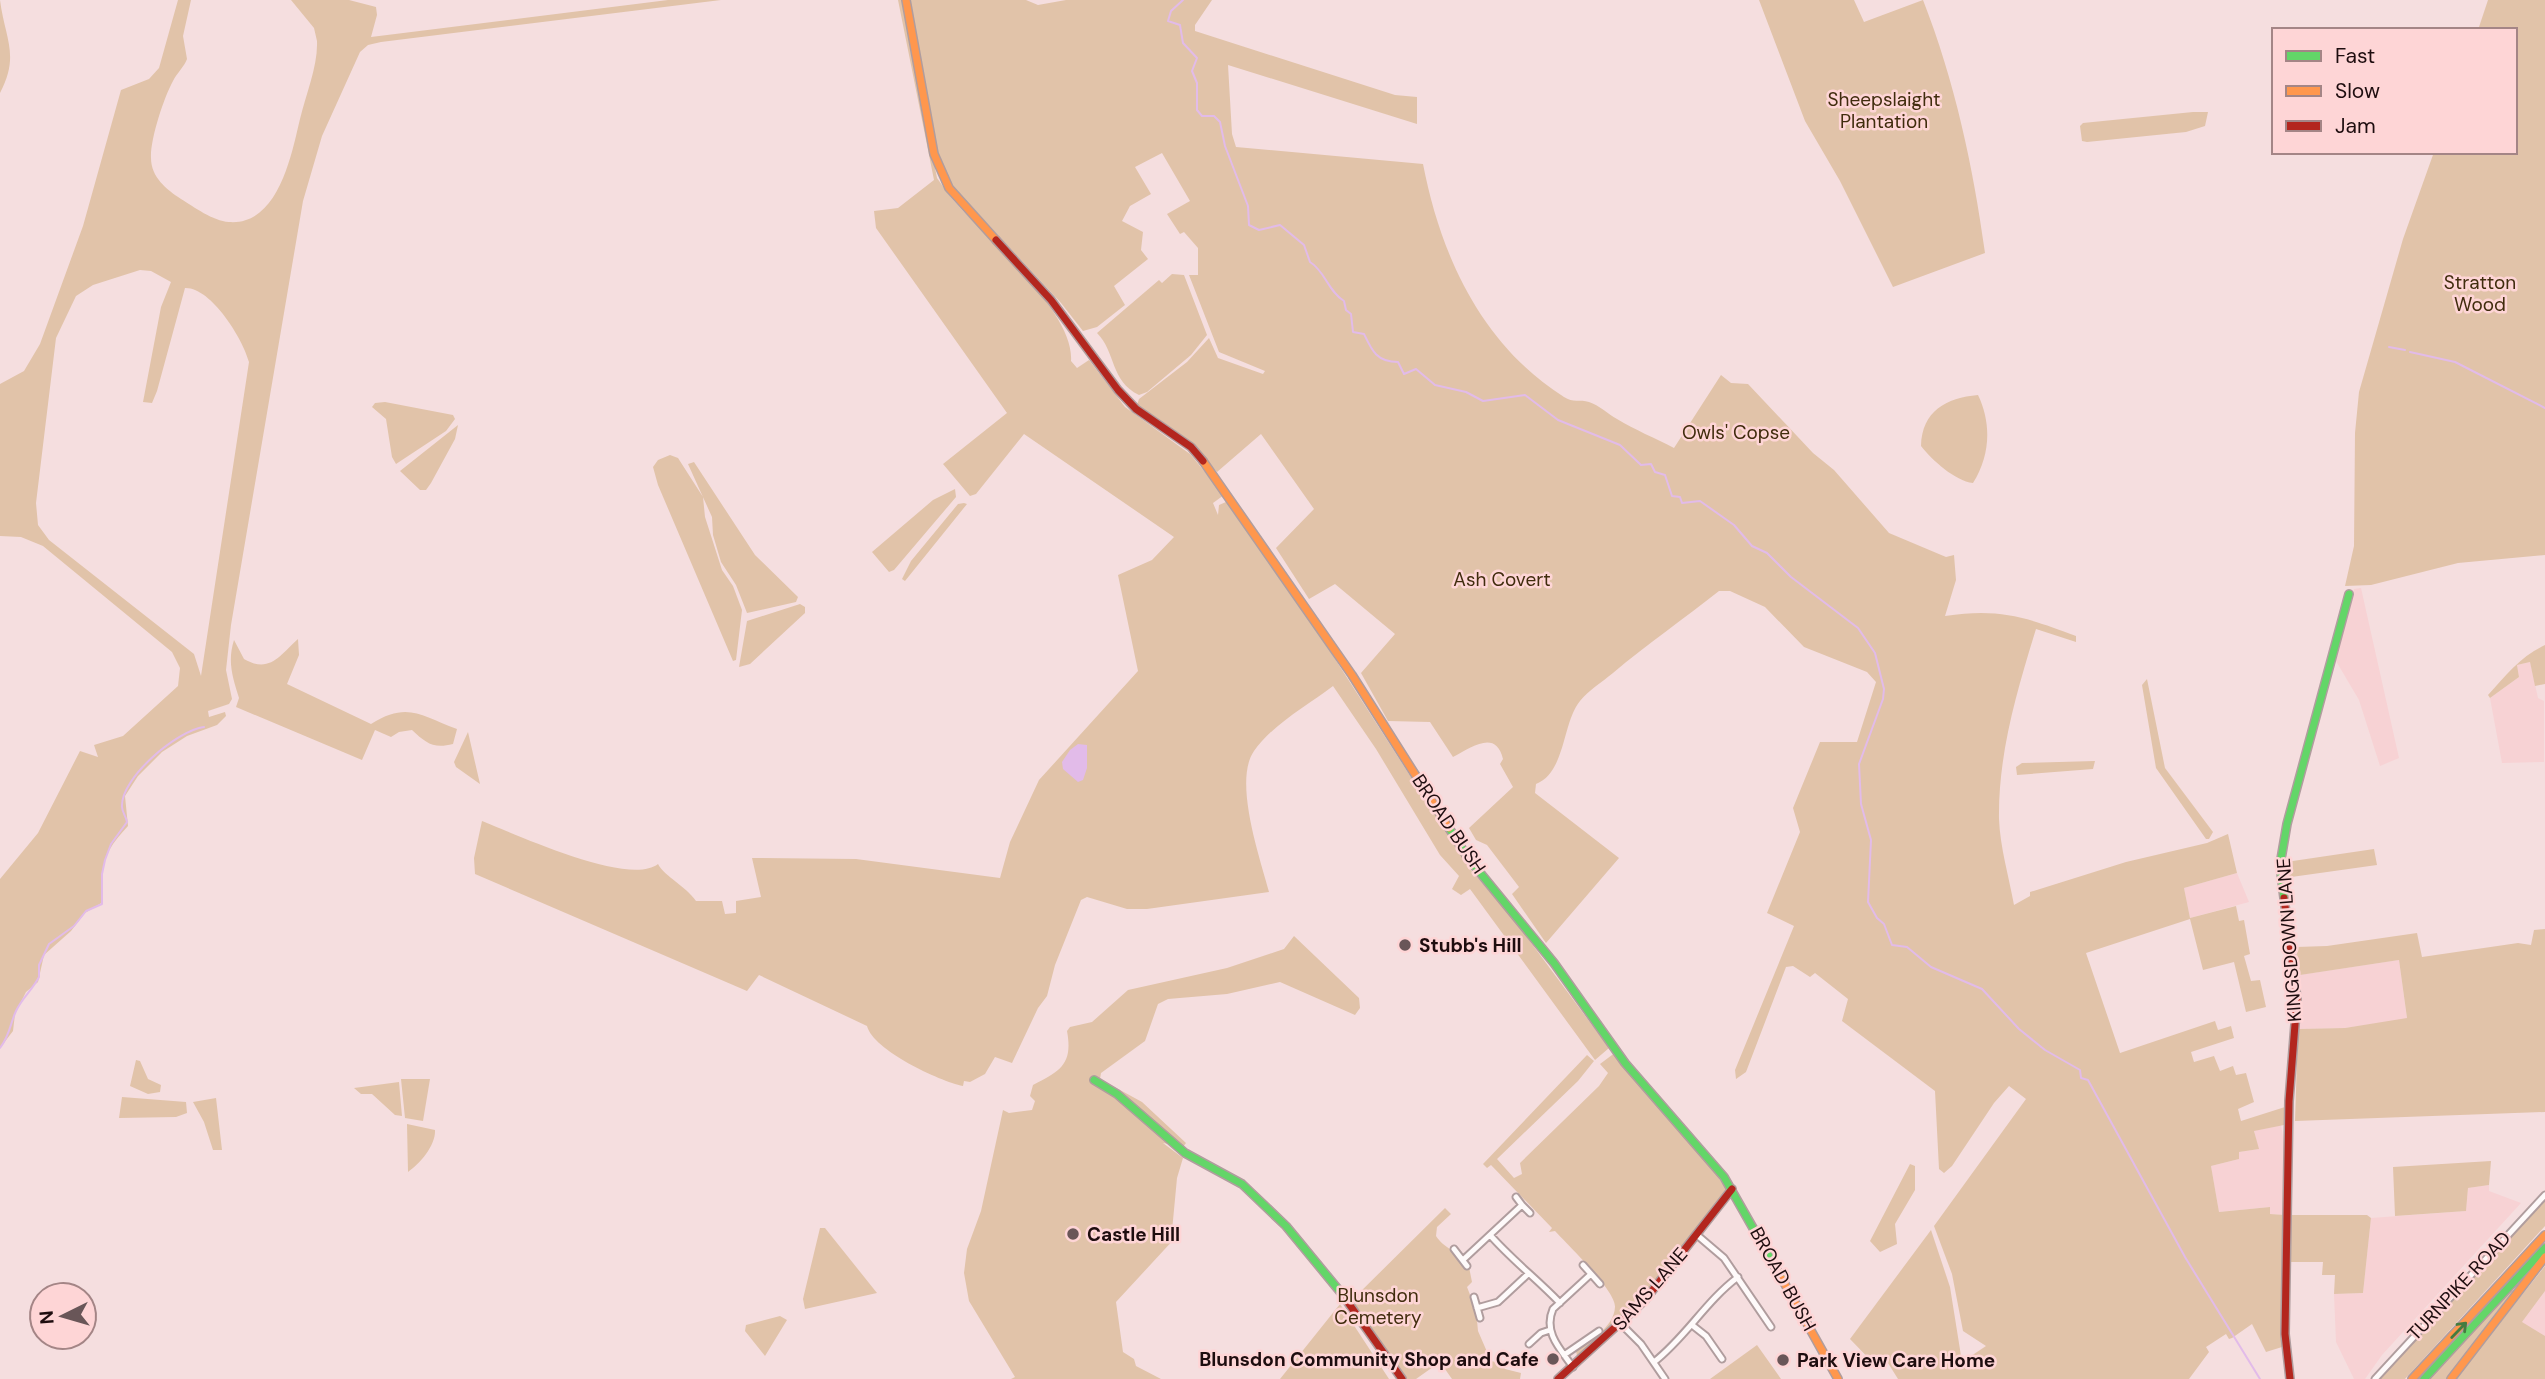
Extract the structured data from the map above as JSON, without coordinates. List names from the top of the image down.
{
  "streets": {
    "main road": ["BROAD BUSH", "KINGSDOWN LANE", "SAMS LANE"],
    "street": ["TURNPIKE ROAD"]
  },
  "crossings": [
    ["BROAD BUSH", "SAMS LANE"]
  ],
  "parks": [
    "Sheepslaight Plantation",
    "Stratton Wood",
    "Owls' Copse",
    "Ash Covert",
    "Blunsdon Cemetery"
  ],
  "places": [
    "Stubb's Hill",
    "Castle Hill",
    "Blunsdon Community Shop and Cafe",
    "Park View Care Home"
  ],
  "legend": ["Fast", "Slow", "Jam"],
  "north": "left"
}
